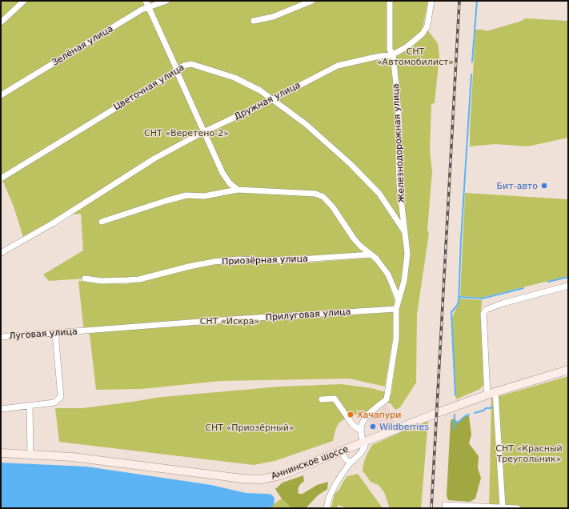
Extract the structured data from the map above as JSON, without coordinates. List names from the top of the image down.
{
  "streets": {
    "main road": ["Аннинское шоссе"],
    "street": [
      "Зелёная улица",
      "Цветочная улица",
      "Дружная улица",
      "Железнодорожная улица",
      "Приозёрная улица",
      "Прилуговая улица",
      "Луговая улица"
    ]
  },
  "crossings": [
    ["Цветочная улица", "Дружная улица"],
    ["Цветочная улица", "Железнодорожная улица"],
    ["Дружная улица", "Железнодорожная улица"],
    ["Железнодорожная улица", "Прилуговая улица"],
    ["Прилуговая улица", "Луговая улица"]
  ],
  "parks": [
    "СНТ «Автомобилист»",
    "СНТ «Веретено-2»",
    "СНТ «Искра»",
    "СНТ «Приозёрный»",
    "СНТ «Красный Треугольник»"
  ],
  "places": ["Бит-авто", "Хачапури", "Wildberries"]
}
